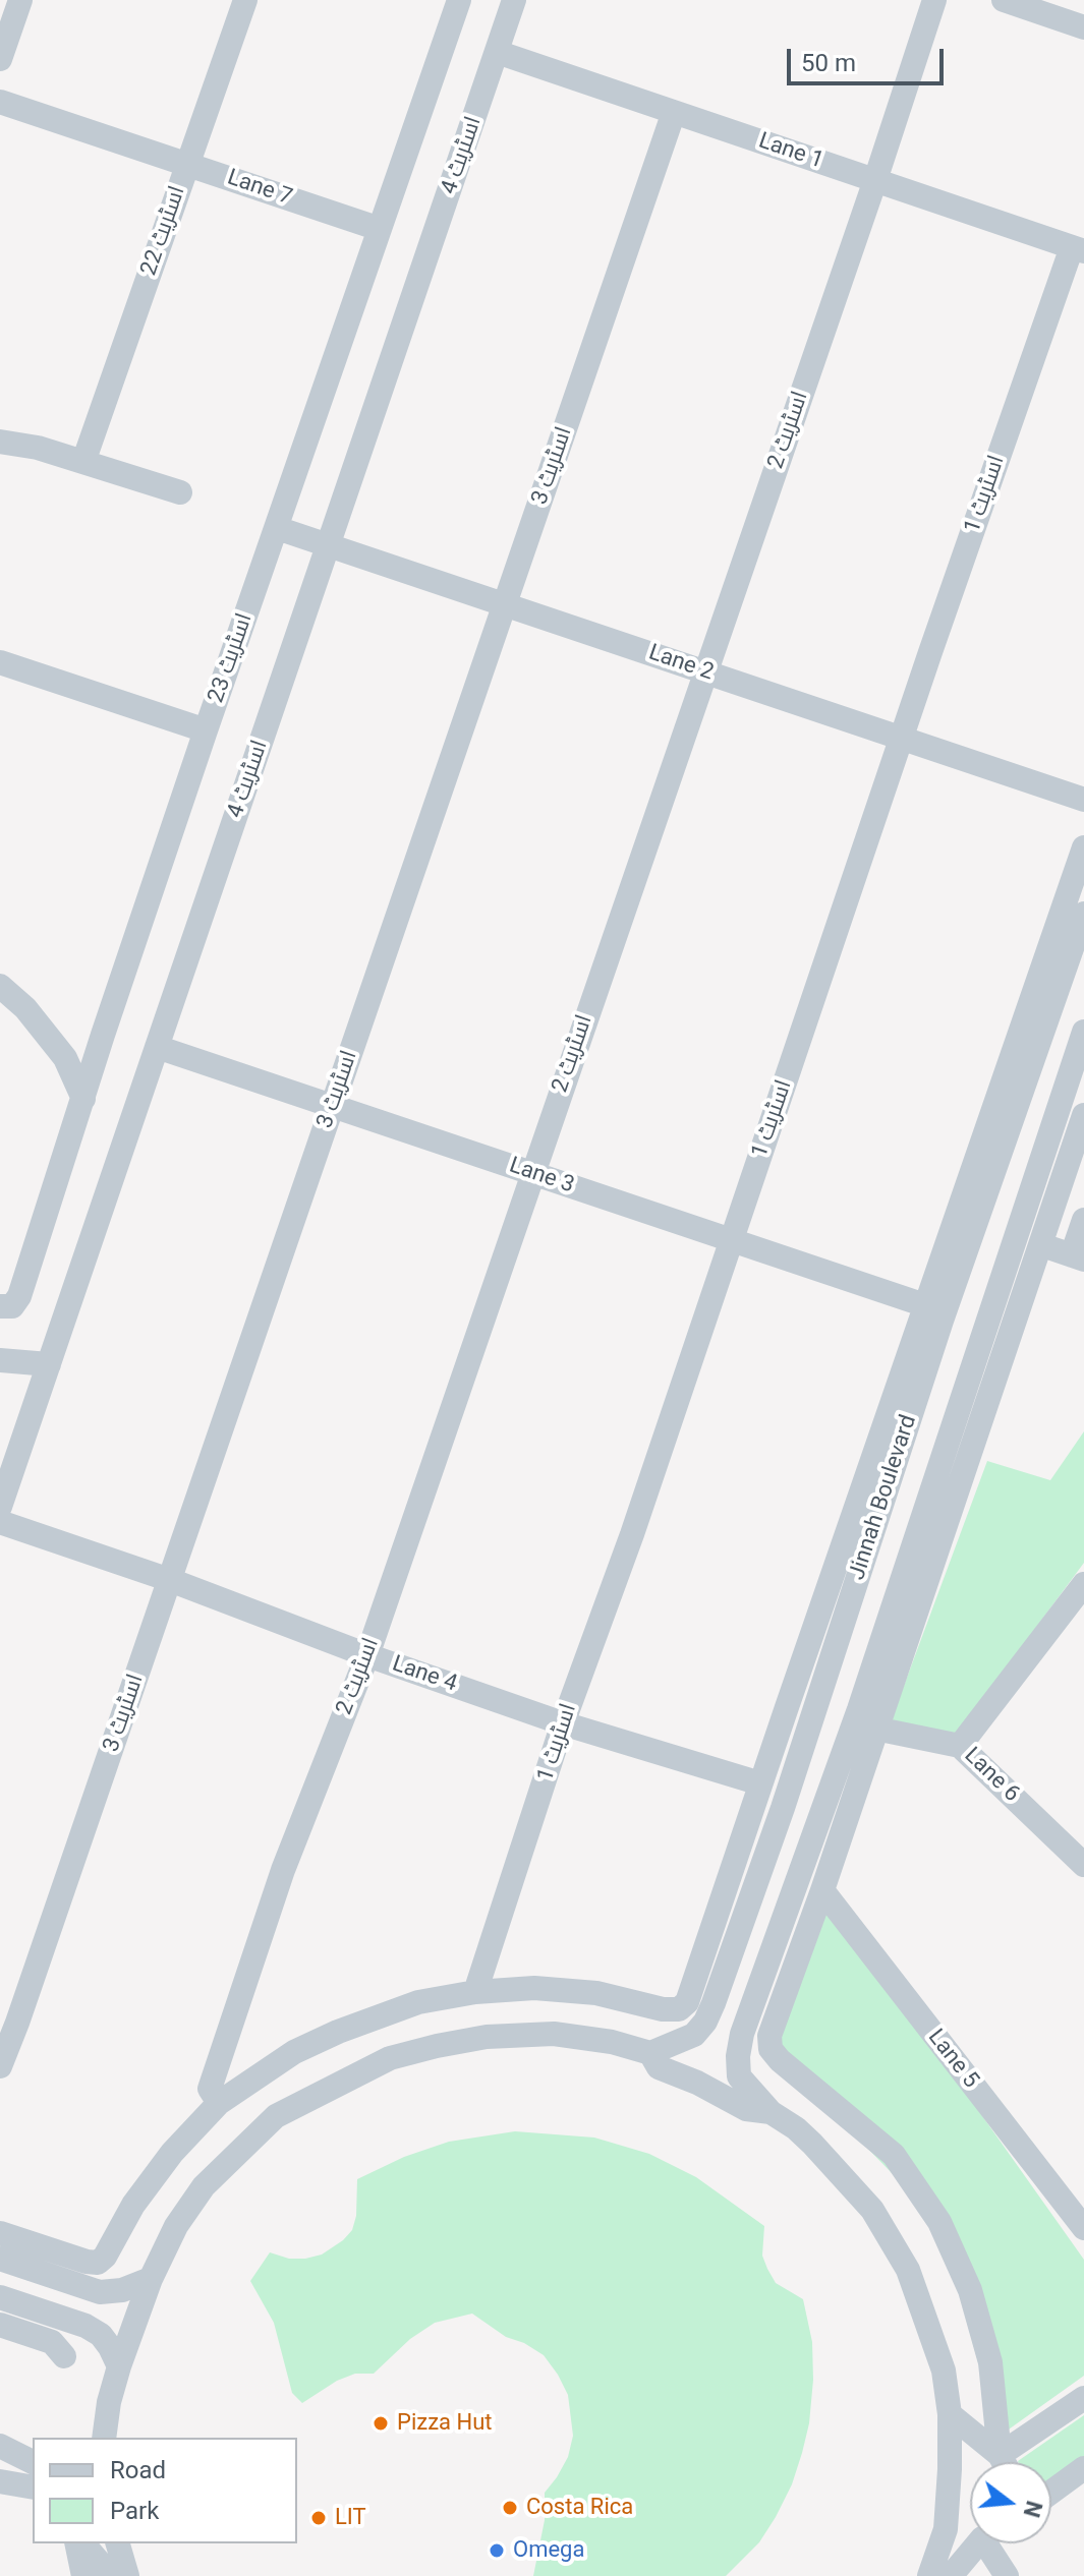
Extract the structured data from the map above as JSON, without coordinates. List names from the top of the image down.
{
  "streets": {
    "street": [
      "Lane 1",
      "اسٹریٹ 4",
      "Lane 7",
      "اسٹریٹ 22",
      "اسٹریٹ 2",
      "اسٹریٹ 3",
      "اسٹریٹ 1",
      "اسٹریٹ 23",
      "Lane 2",
      "Lane 3",
      "Jinnah Boulevard",
      "Lane 4",
      "Lane 6",
      "Lane 5"
    ]
  },
  "crossings": [
    ["Lane 1", "اسٹریٹ 4"],
    ["Lane 1", "اسٹریٹ 2"],
    ["Lane 1", "اسٹریٹ 3"],
    ["Lane 1", "اسٹریٹ 1"],
    ["اسٹریٹ 4", "Lane 2"],
    ["اسٹریٹ 4", "Lane 3"],
    ["Lane 7", "اسٹریٹ 22"],
    ["Lane 7", "اسٹریٹ 23"],
    ["اسٹریٹ 2", "Lane 2"],
    ["اسٹریٹ 2", "Lane 3"],
    ["اسٹریٹ 2", "Lane 4"],
    ["اسٹریٹ 3", "Lane 2"],
    ["اسٹریٹ 3", "Lane 3"],
    ["اسٹریٹ 3", "Lane 4"],
    ["اسٹریٹ 1", "Lane 2"],
    ["اسٹریٹ 1", "Lane 3"],
    ["اسٹریٹ 1", "Lane 4"],
    ["اسٹریٹ 23", "Lane 2"]
  ],
  "places": [
    "Pizza Hut",
    "Costa Rica",
    "LIT",
    "Omega"
  ],
  "legend": ["Road", "Park"],
  "scale_bar": "50 m",
  "north": "right"
}
